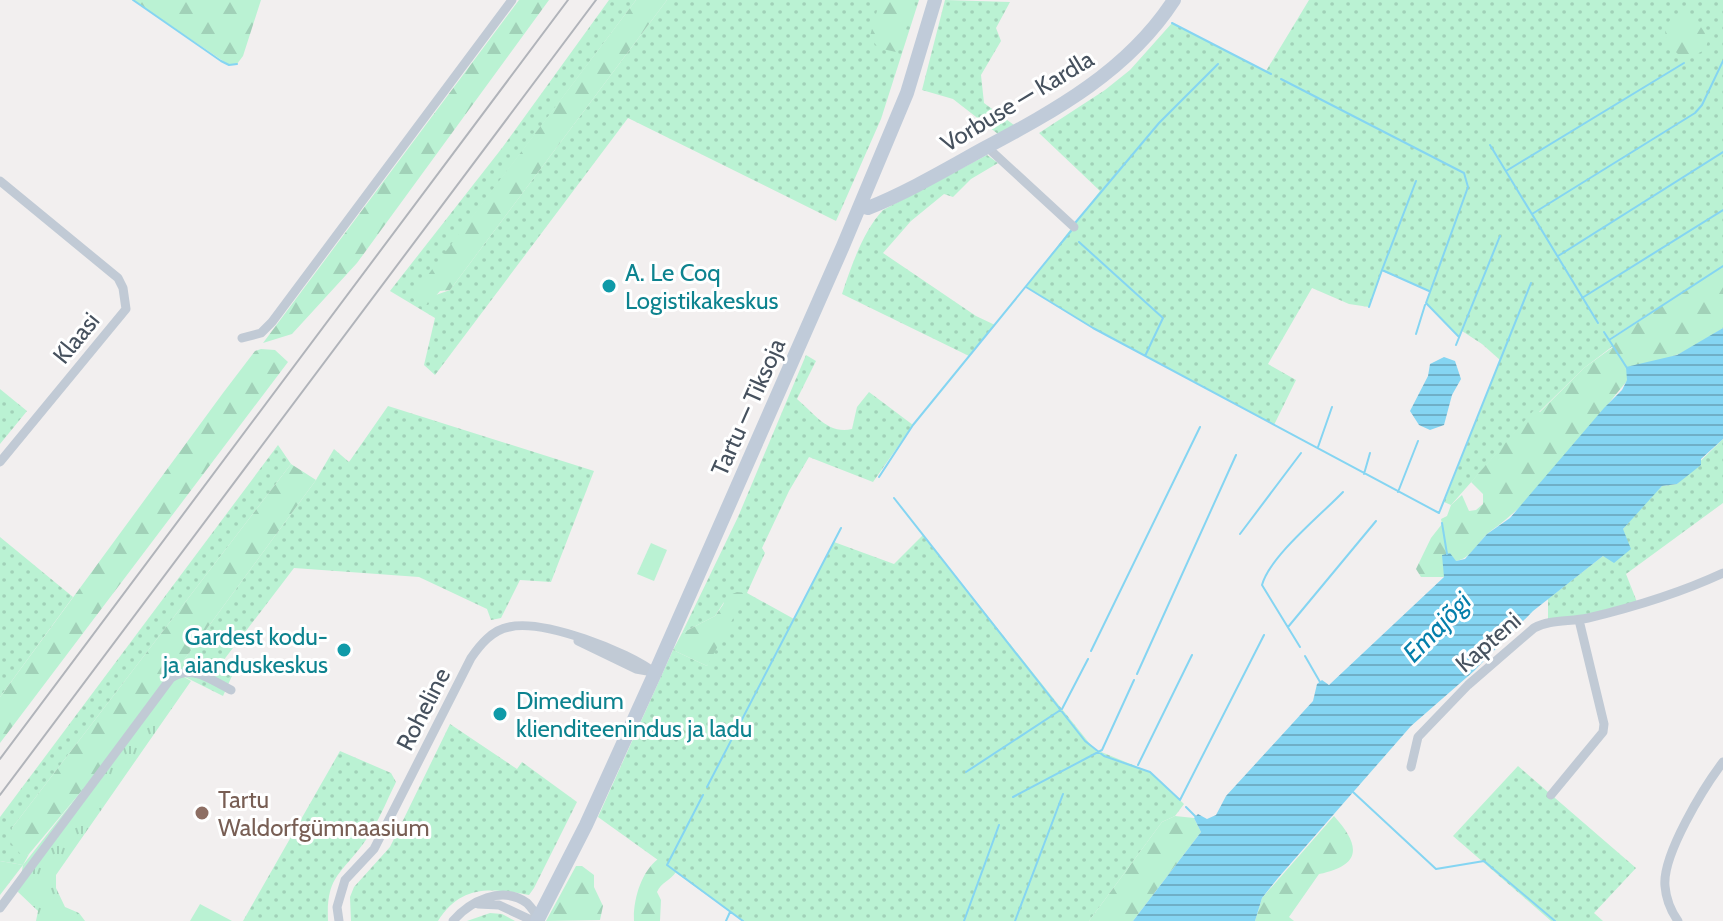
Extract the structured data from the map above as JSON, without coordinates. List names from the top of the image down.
{
  "streets": {
    "main road": ["Vorbuse — Kardla", "Tartu — Tiksoja"],
    "street": ["Klaasi", "Kapteni", "Roheline"]
  },
  "crossings": [
    ["Vorbuse — Kardla", "Tartu — Tiksoja"],
    ["Tartu — Tiksoja", "Roheline"]
  ],
  "water": ["Emajõgi"],
  "places": [
    "A. Le Coq Logistikakeskus",
    "Gardest kodu- ja aianduskeskus",
    "Dimedium klienditeenindus ja ladu",
    "Tartu Waldorfgümnaasium"
  ]
}
